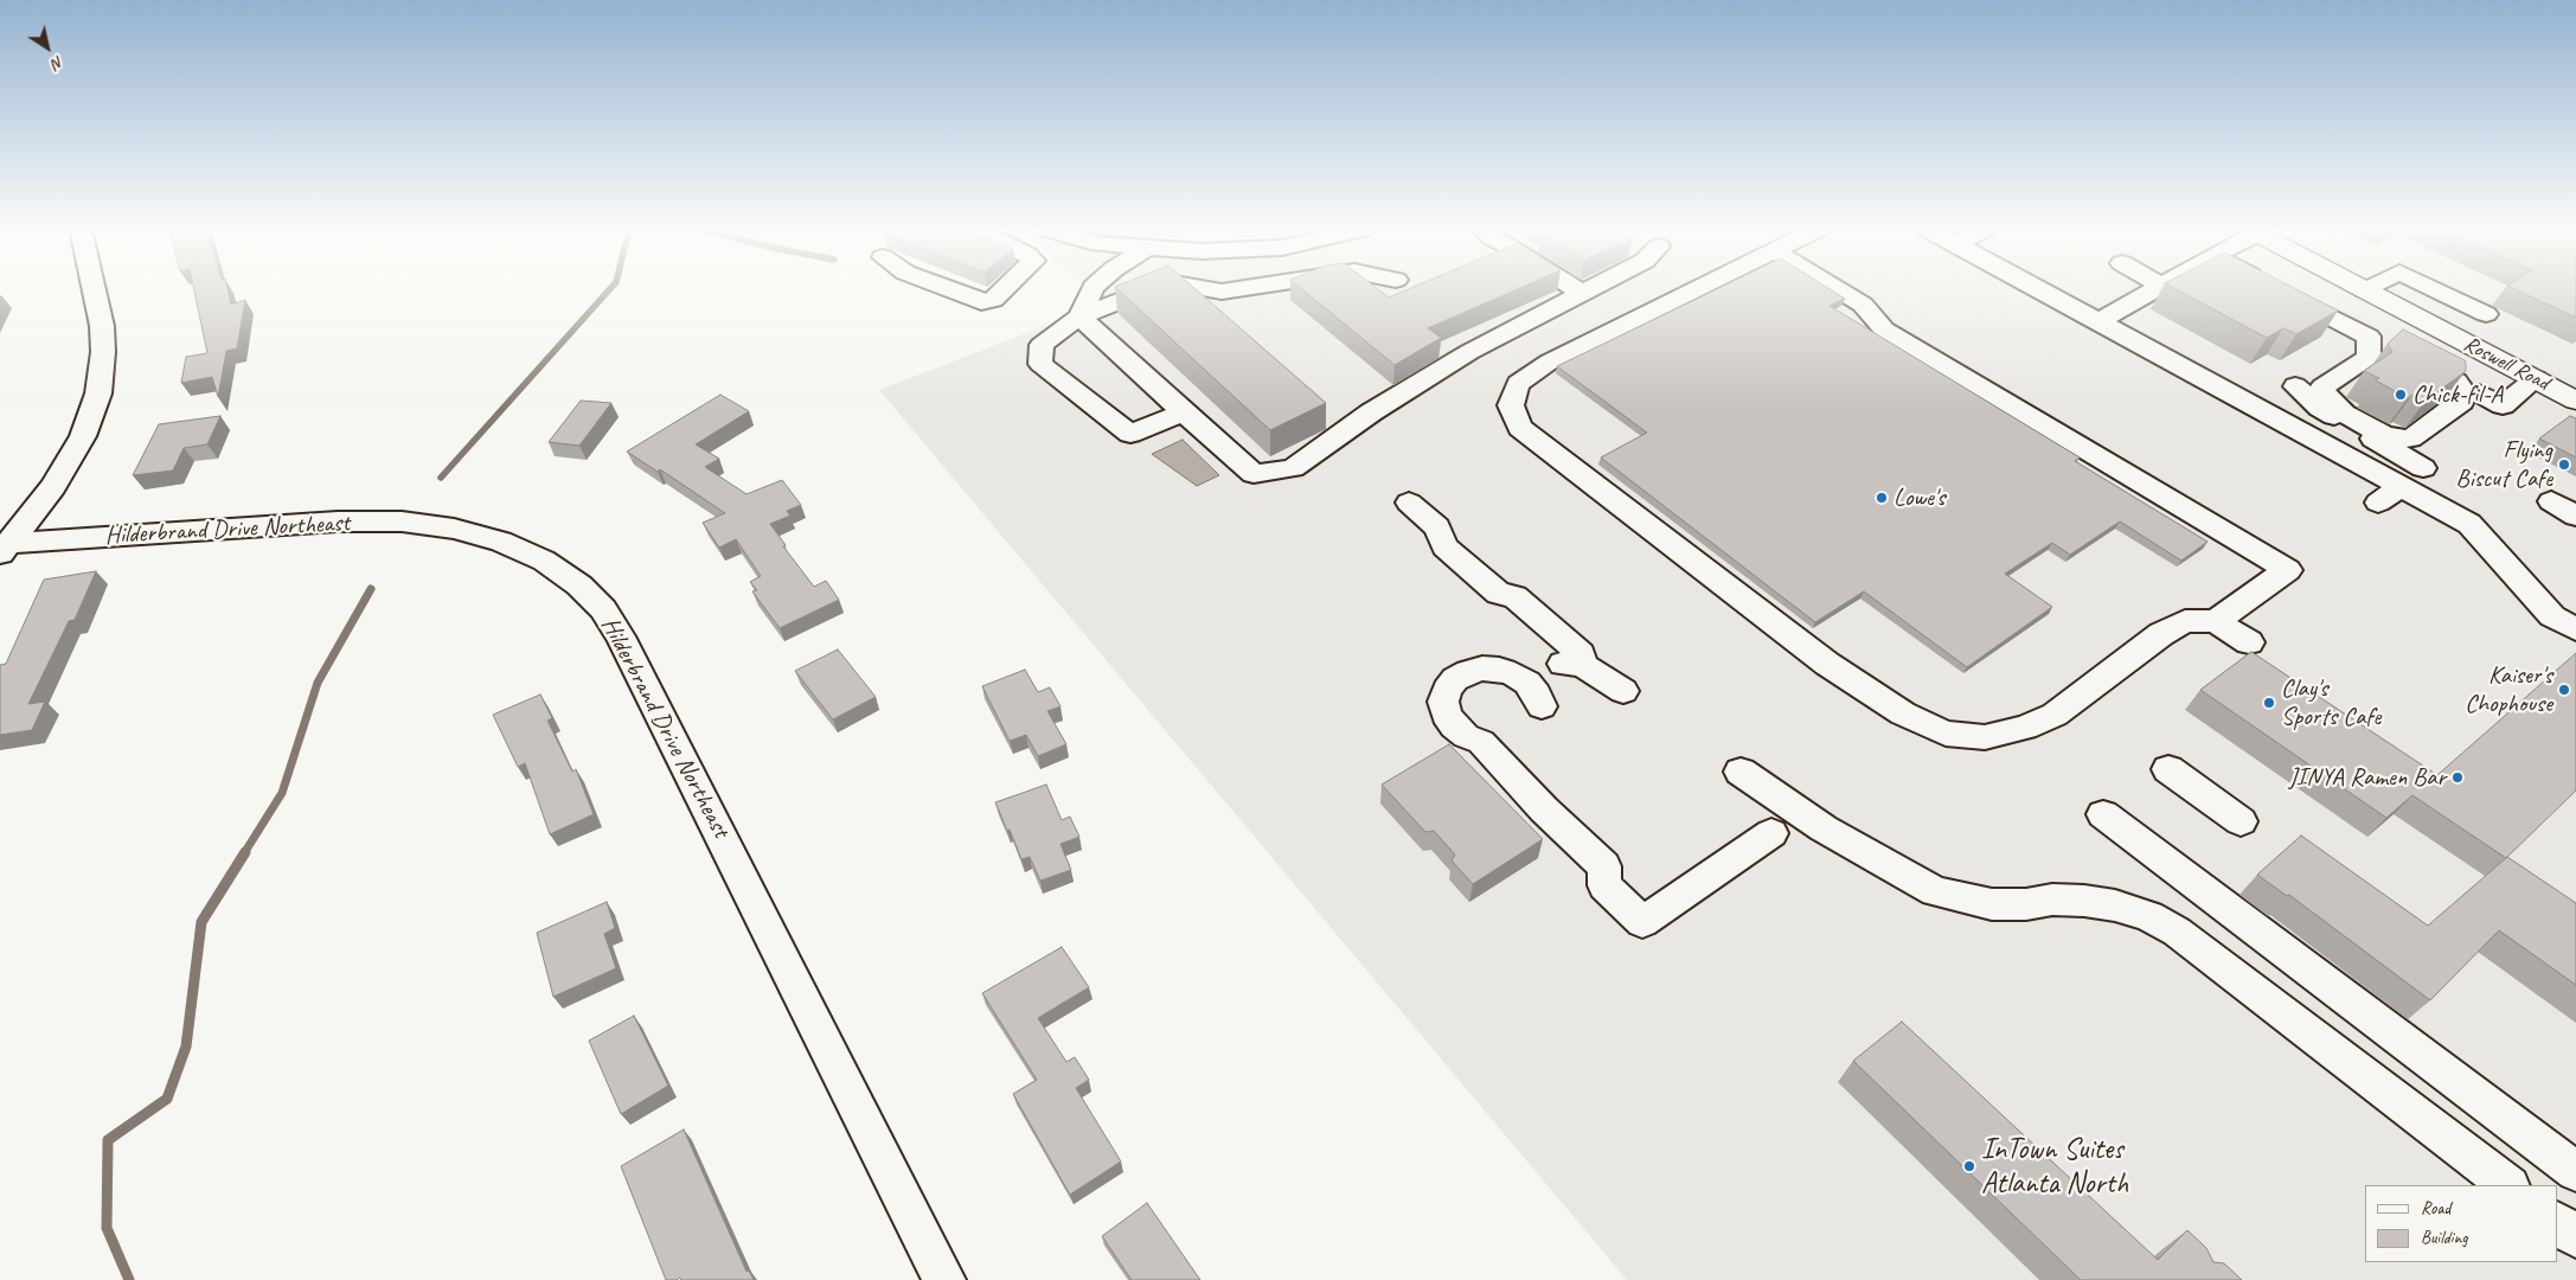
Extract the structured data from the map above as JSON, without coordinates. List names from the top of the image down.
{
  "streets": {
    "main road": ["Roswell Road"],
    "street": ["Hilderbrand Drive Northeast"]
  },
  "places": [
    "Chick-fil-A",
    "Flying Biscut Cafe",
    "Lowe's",
    "Kaiser's Chophouse",
    "Clay's Sports Cafe",
    "JINYA Ramen Bar",
    "InTown Suites Atlanta North"
  ],
  "legend": ["Road", "Building"],
  "north": "bottom right"
}
